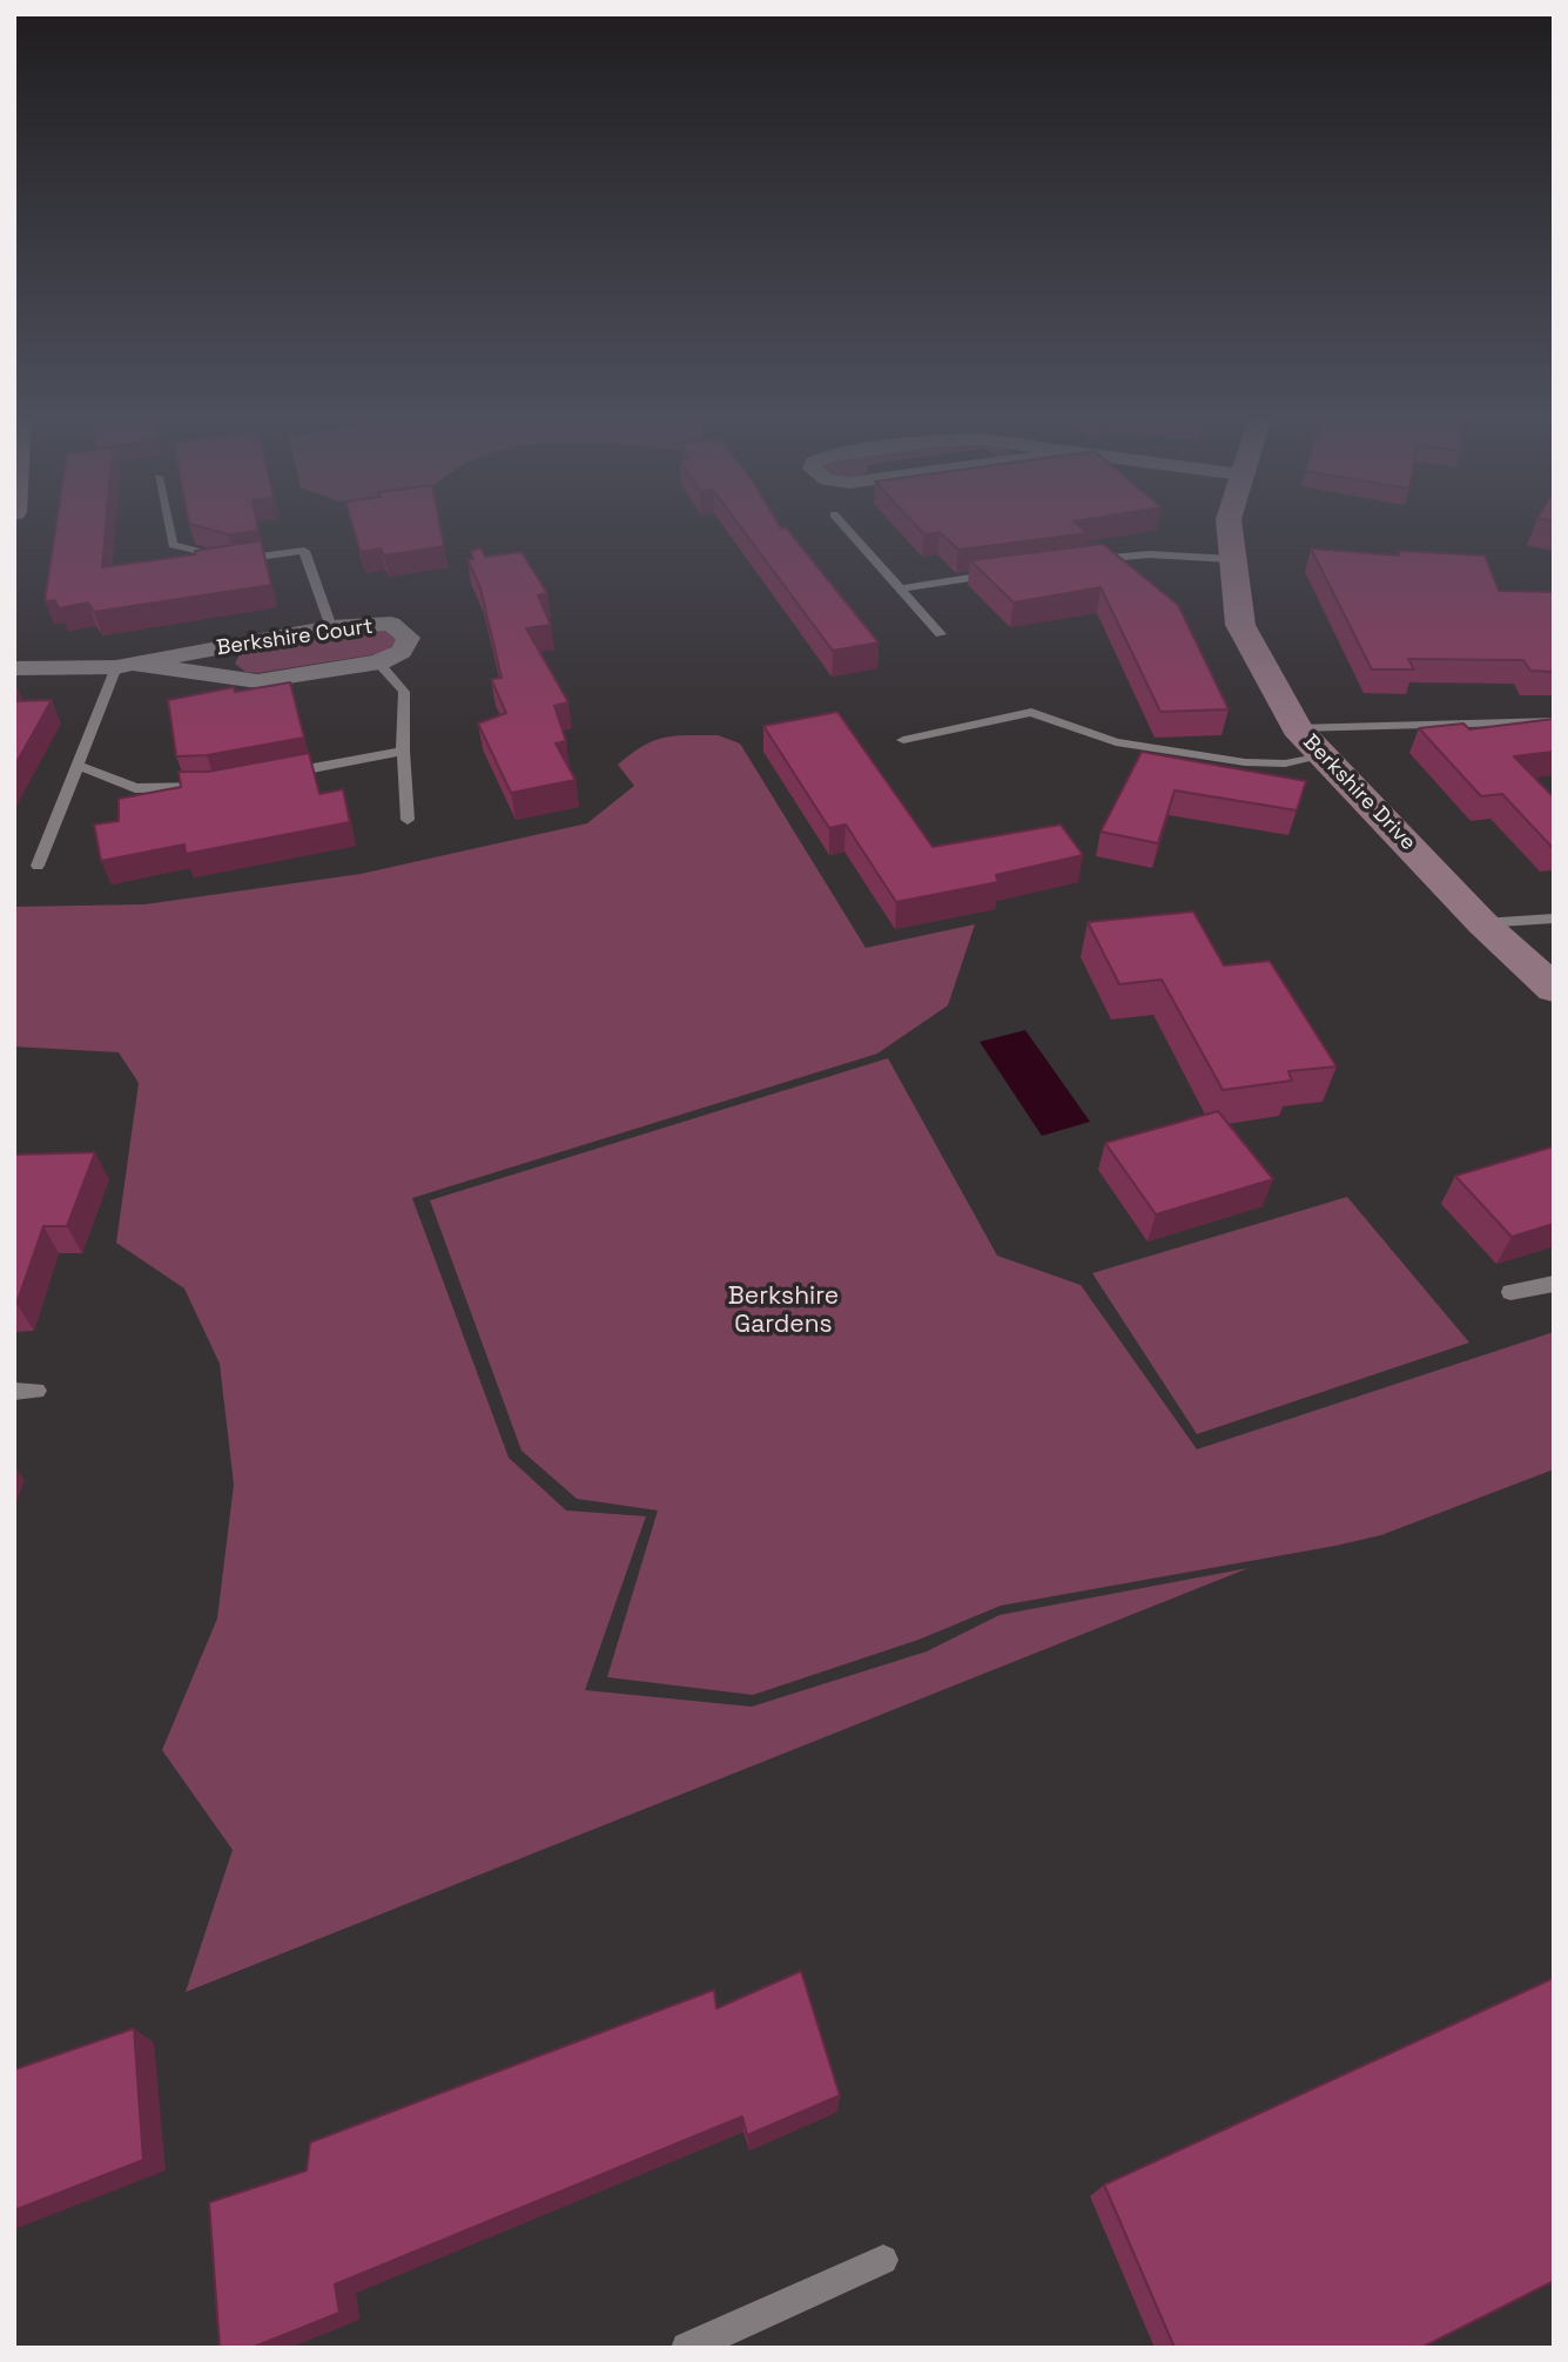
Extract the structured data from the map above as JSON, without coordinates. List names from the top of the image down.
{
  "streets": {
    "street": ["Berkshire Court", "Berkshire Drive"]
  },
  "parks": ["Berkshire Gardens"]
}
